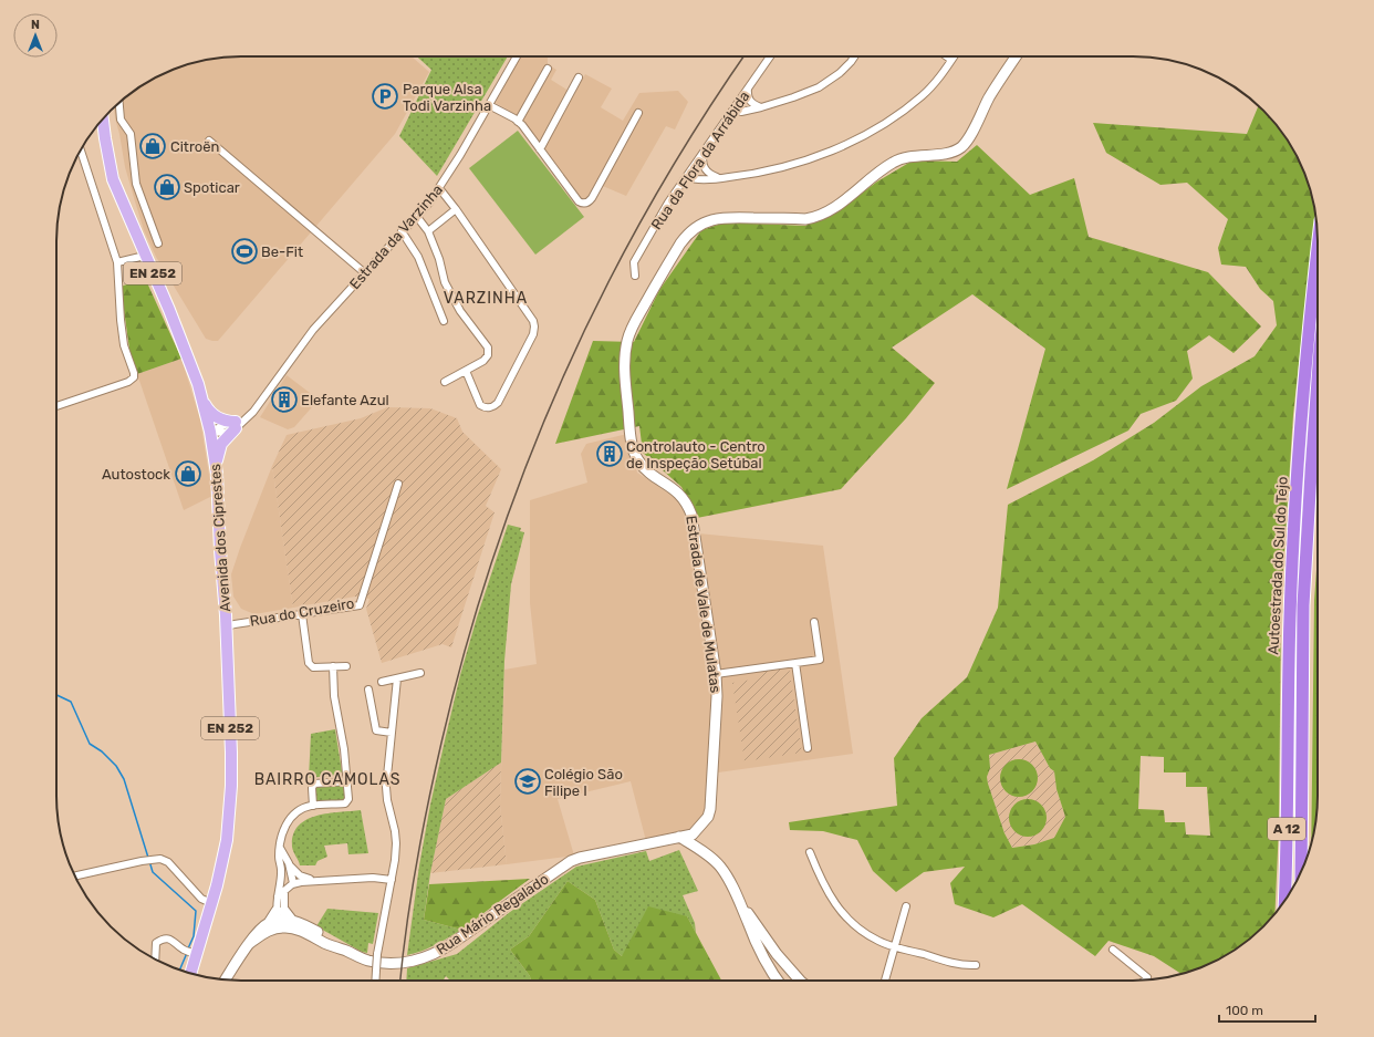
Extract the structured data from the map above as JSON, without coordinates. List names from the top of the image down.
{
  "streets": {
    "highway": ["Autoestrada do Sul do Tejo", "A 12"],
    "main road": ["EN 252", "Avenida dos Ciprestes"],
    "street": [
      "Rua da Flora da Arrábida",
      "Estrada da Varzinha",
      "Estrada de Vale de Mulatas",
      "Rua do Cruzeiro",
      "Rua Mário Regalado"
    ]
  },
  "crossings": [
    ["Avenida dos Ciprestes", "Rua do Cruzeiro"],
    ["Estrada de Vale de Mulatas", "Rua Mário Regalado"]
  ],
  "districts": ["VARZINHA", "BAIRRO CAMOLAS"],
  "places": {
    "parking": ["Parque Alsa Todi Varzinha"],
    "shop": ["Citroën", "Spoticar", "Autostock"],
    "sports": ["Be-Fit"],
    "building": ["Elefante Azul", "Controlauto - Centro de Inspeção Setúbal"],
    "school or university": ["Colégio São Filipe I"]
  },
  "scale_bar": "100 m",
  "north": "top"
}
